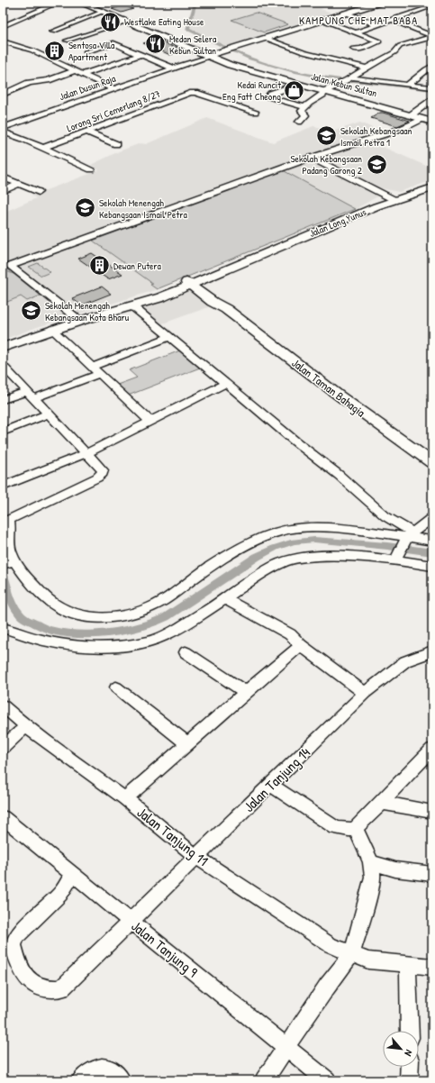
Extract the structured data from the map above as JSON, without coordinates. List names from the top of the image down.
{
  "streets": {
    "main road": ["Jalan Kebun Sultan", "Jalan Long Yunus", "Jalan Taman Bahagia"],
    "street": [
      "Jalan Dusun Raja",
      "Lorong Sri Cemerlang 8/27",
      "Jalan Tanjung 14",
      "Jalan Tanjung 11",
      "Jalan Tanjung 9"
    ]
  },
  "crossings": [
    ["Jalan Kebun Sultan", "Jalan Dusun Raja"],
    ["Jalan Long Yunus", "Jalan Taman Bahagia"],
    ["Jalan Tanjung 14", "Jalan Tanjung 11"],
    ["Jalan Tanjung 14", "Jalan Tanjung 9"]
  ],
  "districts": ["KAMPUNG CHE MAT BABA"],
  "places": {
    "restaurant": ["Westlake Eating House", "Medan Selera Kebun Sultan"],
    "building": ["Sentosa Villa Apartment", "Dewan Putera"],
    "shop": ["Kedai Runcit Eng Fatt Cheong"],
    "school or university": [
      "Sekolah Kebangsaan Ismail Petra 1",
      "Sekolah Kebangsaan Padang Garong 2",
      "Sekolah Menengah Kebangsaan Ismail Petra",
      "Sekolah Menengah Kebangsaan Kota Bharu"
    ]
  },
  "north": "bottom right"
}
